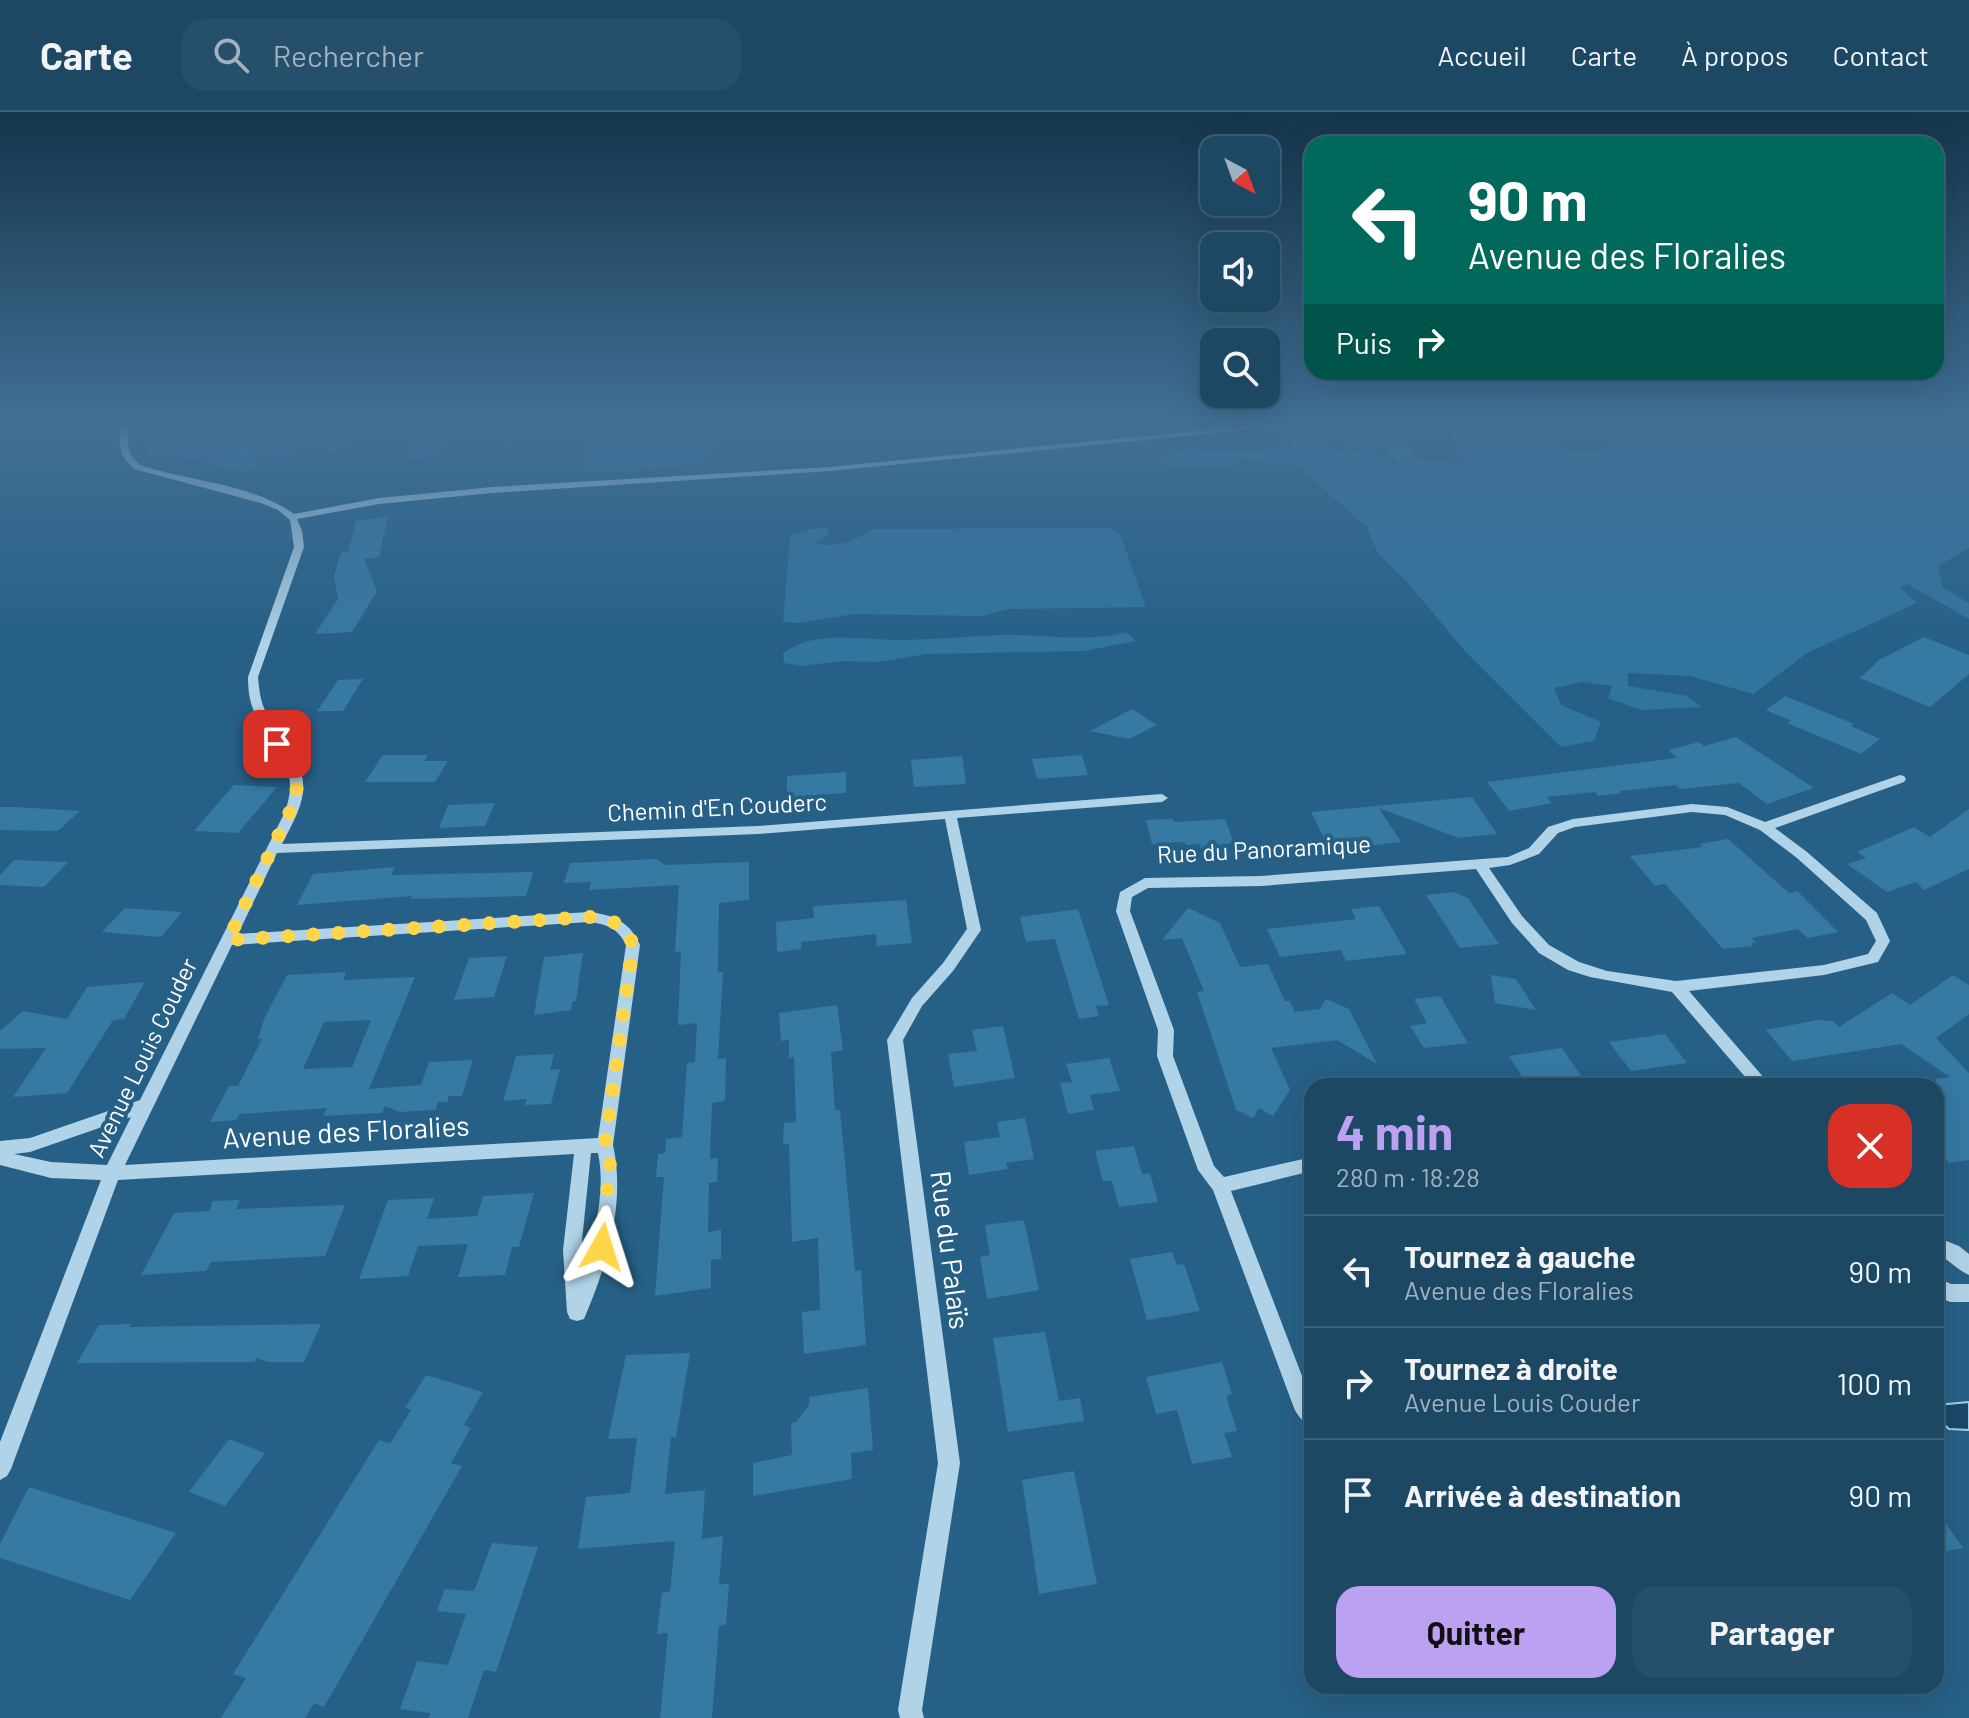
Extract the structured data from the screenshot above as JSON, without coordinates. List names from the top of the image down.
{
  "streets": {
    "street": [
      "Chemin d'En Couderc",
      "Rue du Panoramique",
      "Avenue Louis Couder",
      "Avenue des Floralies",
      "Rue du Palaïs"
    ]
  },
  "crossings": [
    ["Chemin d'En Couderc", "Avenue Louis Couder"],
    ["Chemin d'En Couderc", "Rue du Palaïs"],
    ["Avenue Louis Couder", "Avenue des Floralies"]
  ],
  "north": "bottom right",
  "page": {
    "header": "Carte",
    "search": "Rechercher",
    "nav": [
      "Accueil",
      "Carte",
      "À propos",
      "Contact"
    ],
    "turn": ["90 m", "Avenue des Floralies"],
    "then": "Puis",
    "heading": ["4 min", "280 m · 18:28"],
    "list": [
      {
        "name": "Tournez à gauche",
        "note": "Avenue des Floralies",
        "value": "90 m"
      },
      {
        "name": "Tournez à droite",
        "note": "Avenue Louis Couder",
        "value": "100 m"
      },
      {
        "name": "Arrivée à destination",
        "value": "90 m"
      }
    ],
    "buttons": ["Quitter", "Partager"]
  }
}
